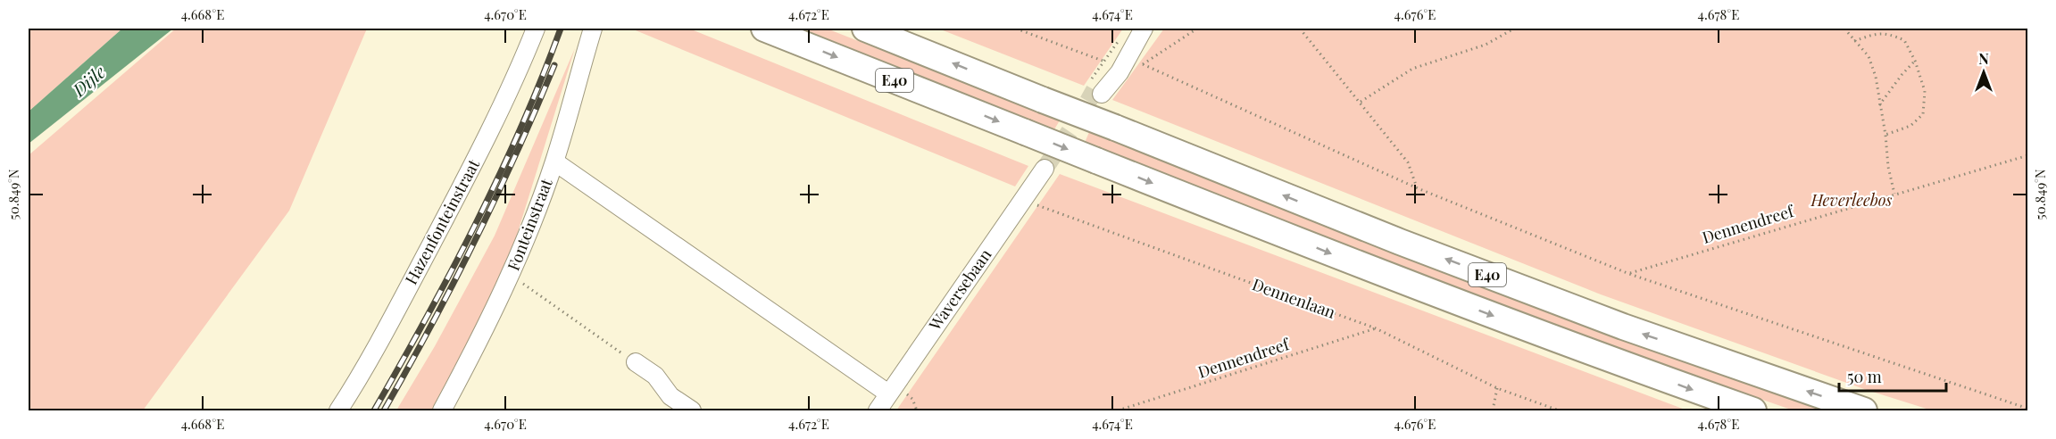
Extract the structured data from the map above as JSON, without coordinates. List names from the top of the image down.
{
  "streets": {
    "highway": ["E40"],
    "street": ["Hazenfonteinstraat", "Fonteinstraat", "Waversebaan"],
    "path": ["Dennendreef", "Dennenlaan"]
  },
  "crossings": [
    ["Dennendreef", "Dennenlaan"],
    ["Waversebaan", "Dennenlaan"]
  ],
  "water": ["Dijle"],
  "parks": ["Heverleebos"],
  "scale_bar": "50 m",
  "north": "top",
  "coordinates": [
    "4.668°E",
    "4.670°E",
    "4.672°E",
    "4.674°E",
    "4.676°E",
    "4.678°E",
    "50.849°N"
  ]
}
